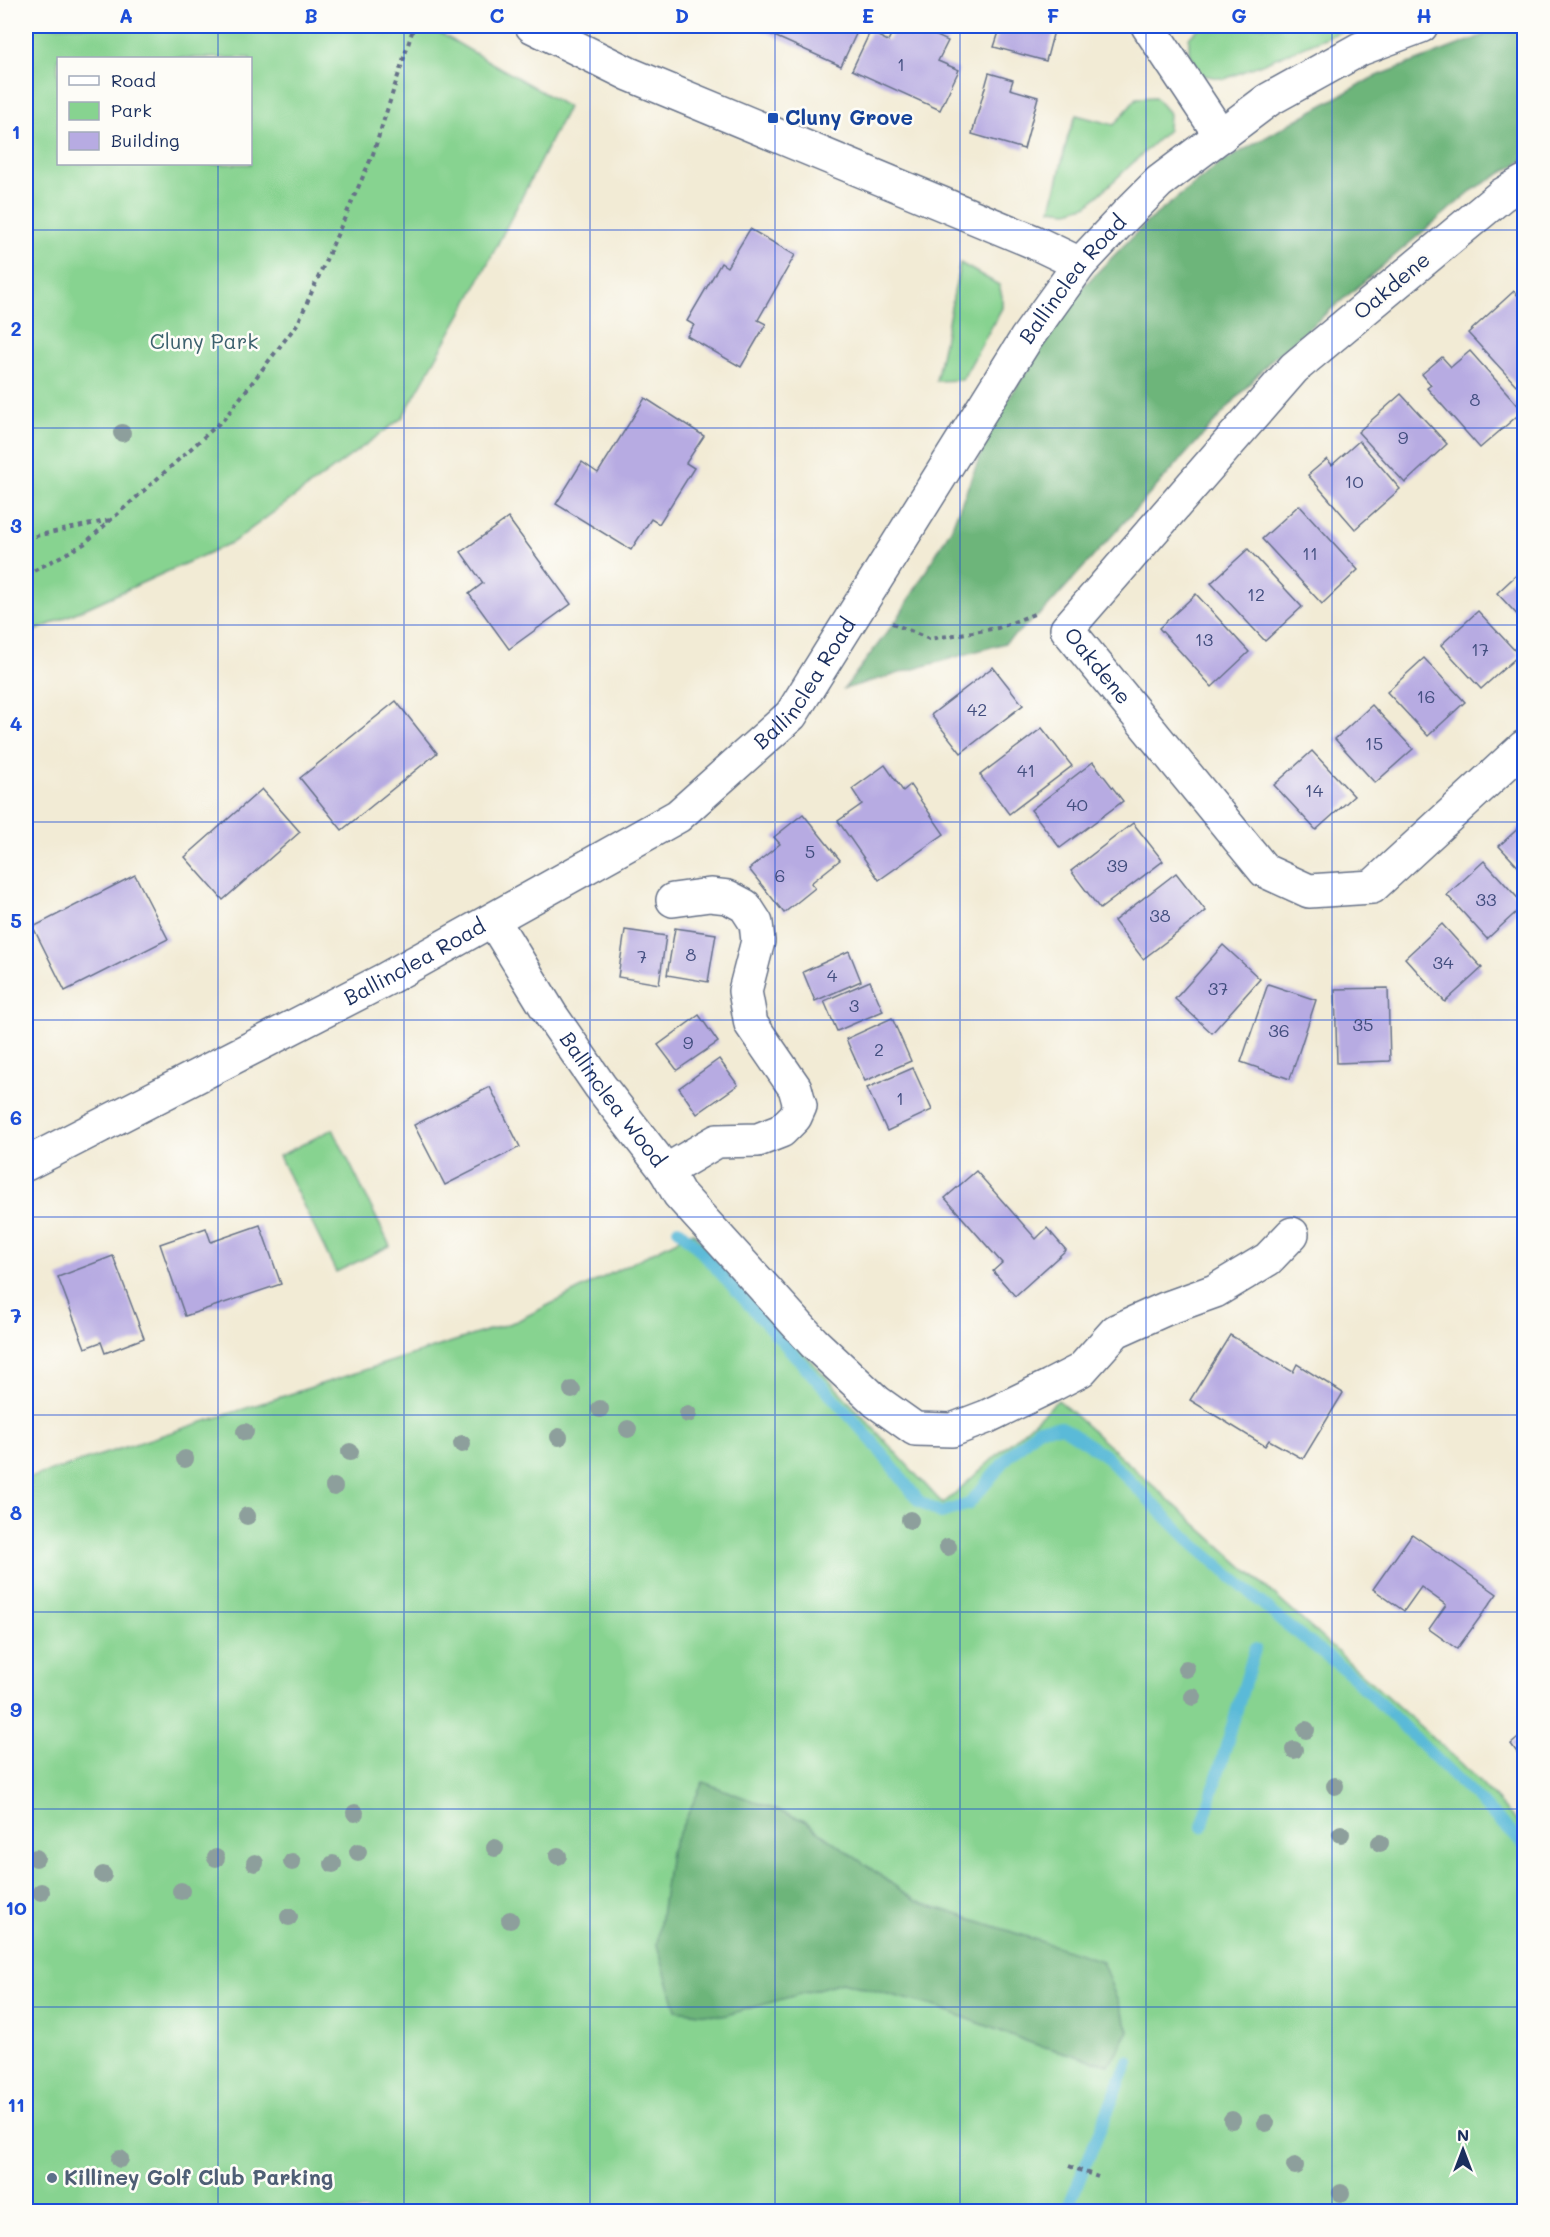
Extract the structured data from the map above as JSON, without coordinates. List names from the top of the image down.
{
  "streets": {
    "street": ["Ballinclea Road", "Oakdene", "Ballinclea Wood"]
  },
  "crossings": [
    ["Ballinclea Road", "Ballinclea Wood"]
  ],
  "parks": ["Cluny Park"],
  "places": {
    "transit": ["Cluny Grove"],
    "other": ["Killiney Golf Club Parking"]
  },
  "house_numbers": [
    "1",
    "8",
    "9",
    "10",
    "11",
    "12",
    "13",
    "17",
    "16",
    "42",
    "15",
    "41",
    "14",
    "40",
    "5",
    "39",
    "6",
    "33",
    "38",
    "8",
    "7",
    "34",
    "4",
    "37",
    "3",
    "35",
    "36",
    "9",
    "2",
    "1"
  ],
  "legend": ["Road", "Park", "Building"],
  "north": "top",
  "grid": {
    "columns": [
      "A",
      "B",
      "C",
      "D",
      "E",
      "F",
      "G",
      "H"
    ],
    "rows": [
      "1",
      "2",
      "3",
      "4",
      "5",
      "6",
      "7",
      "8",
      "9",
      "10",
      "11"
    ]
  }
}
